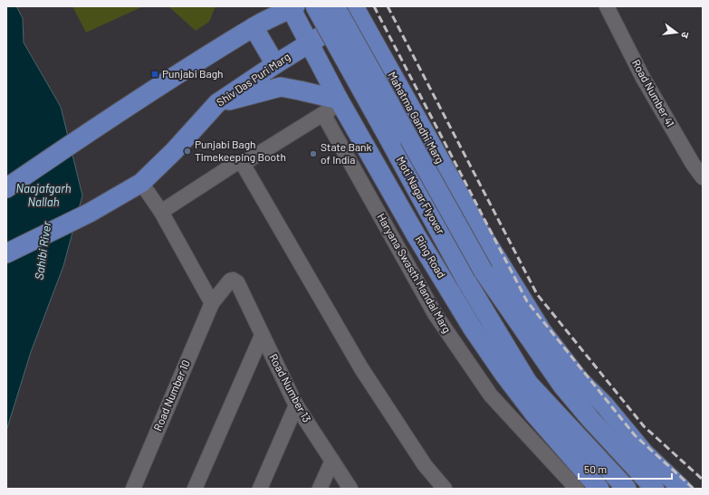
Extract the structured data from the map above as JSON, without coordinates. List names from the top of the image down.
{
  "streets": {
    "main road": [
      "Shiv Das Puri Marg",
      "Mahatma Gandhi Marg",
      "Moti Nagar Flyover",
      "Ring Road"
    ],
    "street": [
      "Road Number 41",
      "Haryana Swasth Mandal Marg",
      "Road Number 13",
      "Road Number 10"
    ]
  },
  "crossings": [
    ["Shiv Das Puri Marg", "Mahatma Gandhi Marg"],
    ["Shiv Das Puri Marg", "Ring Road"],
    ["Road Number 13", "Road Number 10"]
  ],
  "water": ["Naajafgarh Nallah", "Sahibi River"],
  "places": {
    "transit": ["Punjabi Bagh"],
    "other": ["Punjabi Bagh Timekeeping Booth", "State Bank of India"]
  },
  "scale_bar": "50 m",
  "north": "right"
}
